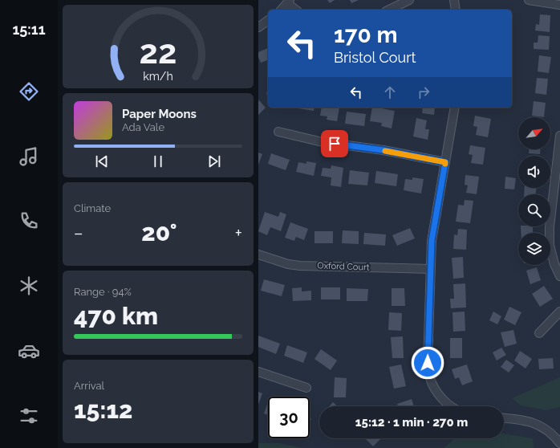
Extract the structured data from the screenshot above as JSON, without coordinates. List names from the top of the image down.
{
  "streets": {
    "street": ["Oxford Court"]
  },
  "north": "top right",
  "page": {
    "tabs": "15:11",
    "turn": ["170 m", "Bristol Court"],
    "song": ["Paper Moons", "Ada Vale"],
    "tile": [
      "Climate",
      ["Range · 94%", "470 km"],
      ["Arrival", "15:12"]
    ],
    "heat": ["−", "20°", "+"],
    "limit": "30",
    "trip": "15:12 · 1 min · 270 m",
    "gauge": ["22", "km/h"]
  }
}
